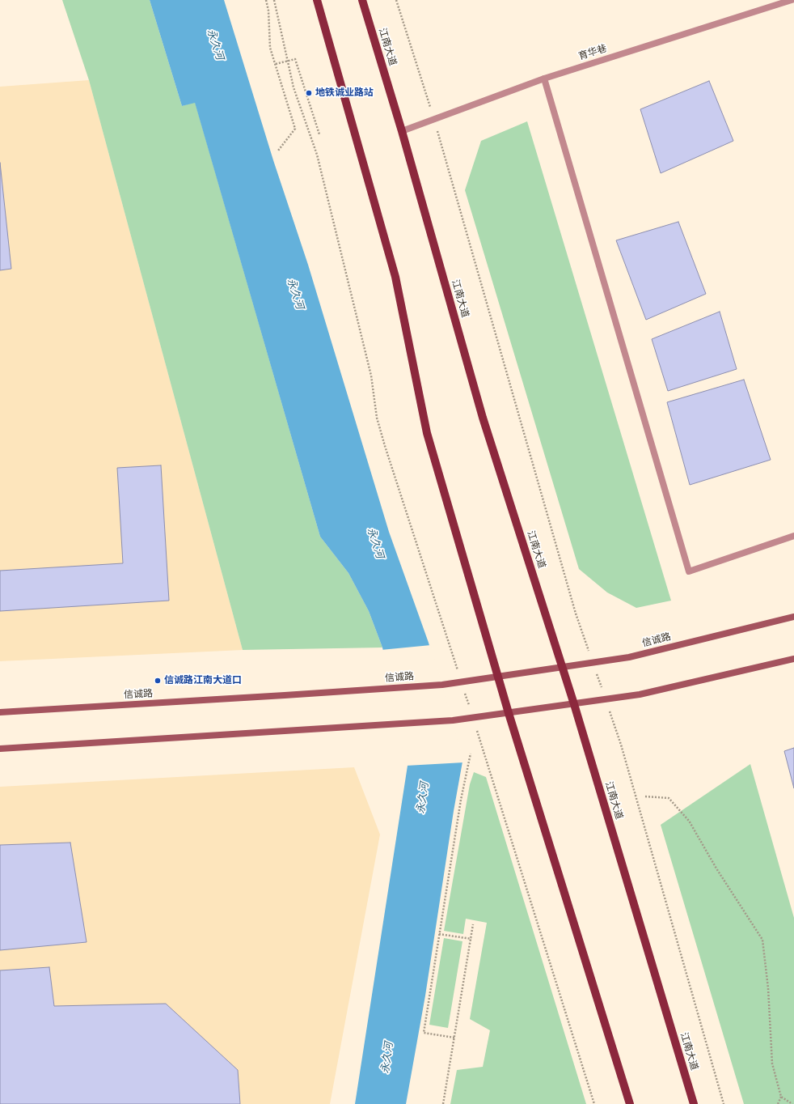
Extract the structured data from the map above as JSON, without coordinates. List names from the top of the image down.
{
  "streets": {
    "main road": ["江南大道", "信诚路"],
    "street": ["育华巷"]
  },
  "crossings": [
    ["江南大道", "育华巷"],
    ["江南大道", "信诚路"]
  ],
  "water": ["永久河"],
  "places": ["地铁诚业路站", "信诚路江南大道口"]
}
